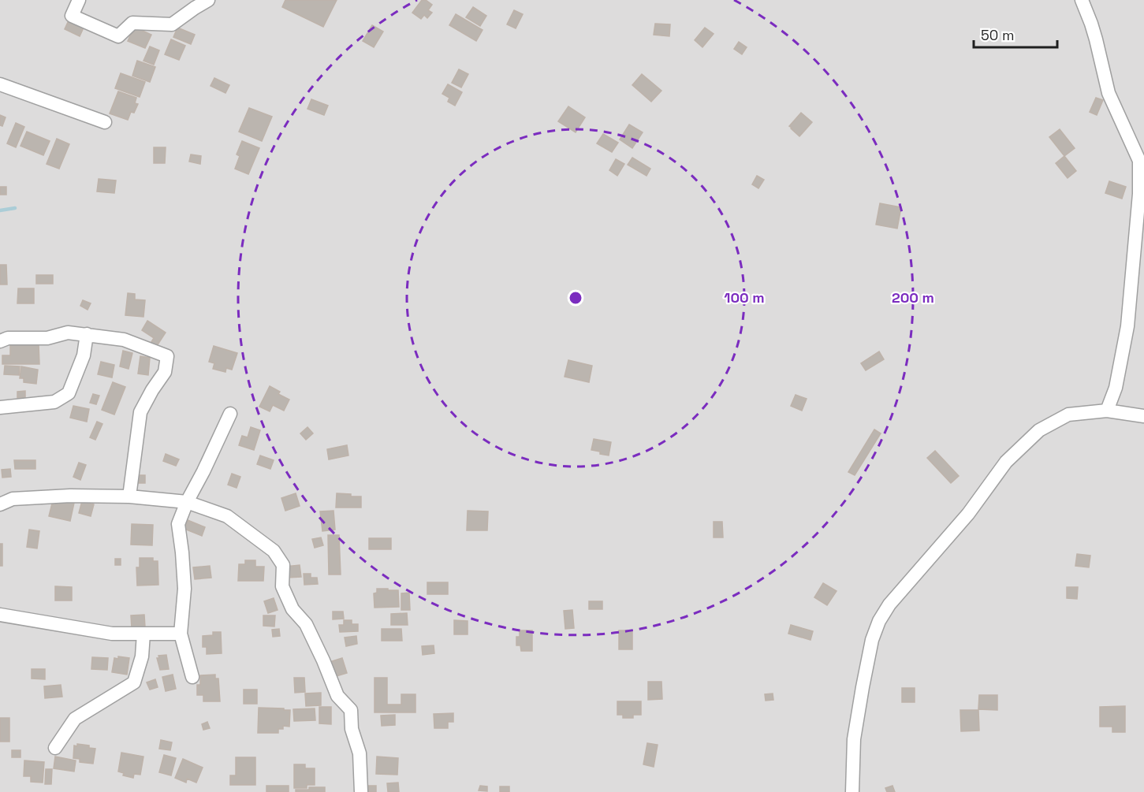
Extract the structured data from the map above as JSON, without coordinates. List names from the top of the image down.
{
  "scale_bar": "50 m",
  "rings": ["100 m", "200 m"]
}
